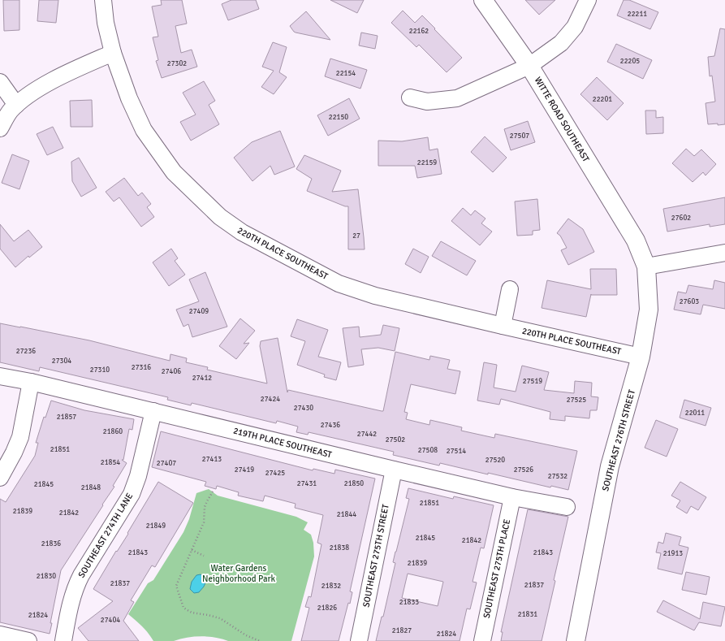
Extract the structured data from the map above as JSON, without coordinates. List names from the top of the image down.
{
  "streets": {
    "street": [
      "WITTE ROAD SOUTHEAST",
      "220TH PLACE SOUTHEAST",
      "SOUTHEAST 276TH STREET",
      "219TH PLACE SOUTHEAST",
      "SOUTHEAST 274TH LANE",
      "SOUTHEAST 275TH STREET",
      "SOUTHEAST 275TH PLACE"
    ]
  },
  "crossings": [
    ["WITTE ROAD SOUTHEAST", "SOUTHEAST 276TH STREET"],
    ["220TH PLACE SOUTHEAST", "SOUTHEAST 276TH STREET"],
    ["219TH PLACE SOUTHEAST", "SOUTHEAST 274TH LANE"],
    ["219TH PLACE SOUTHEAST", "SOUTHEAST 275TH STREET"],
    ["219TH PLACE SOUTHEAST", "SOUTHEAST 275TH PLACE"]
  ],
  "parks": ["Water Gardens Neighborhood Park"],
  "house_numbers": [
    "22211",
    "22162",
    "22205",
    "27302",
    "22154",
    "22201",
    "22150",
    "27507",
    "22159",
    "27602",
    "27",
    "27603",
    "27409",
    "27236",
    "27304",
    "27316",
    "27310",
    "27406",
    "27412",
    "27519",
    "27424",
    "27525",
    "27430",
    "22011",
    "21857",
    "27436",
    "21860",
    "27442",
    "27502",
    "21851",
    "27508",
    "27514",
    "27413",
    "27520",
    "21854",
    "27407",
    "27419",
    "27526",
    "27425",
    "27532",
    "27431",
    "21850",
    "21845",
    "21848",
    "21851",
    "21839",
    "21842",
    "21844",
    "21849",
    "21845",
    "21842",
    "21836",
    "21838",
    "21843",
    "21843",
    "21913",
    "21839",
    "21830",
    "21837",
    "21837",
    "21832",
    "21833",
    "21826",
    "21831",
    "21824",
    "27404",
    "21827",
    "21824"
  ]
}
